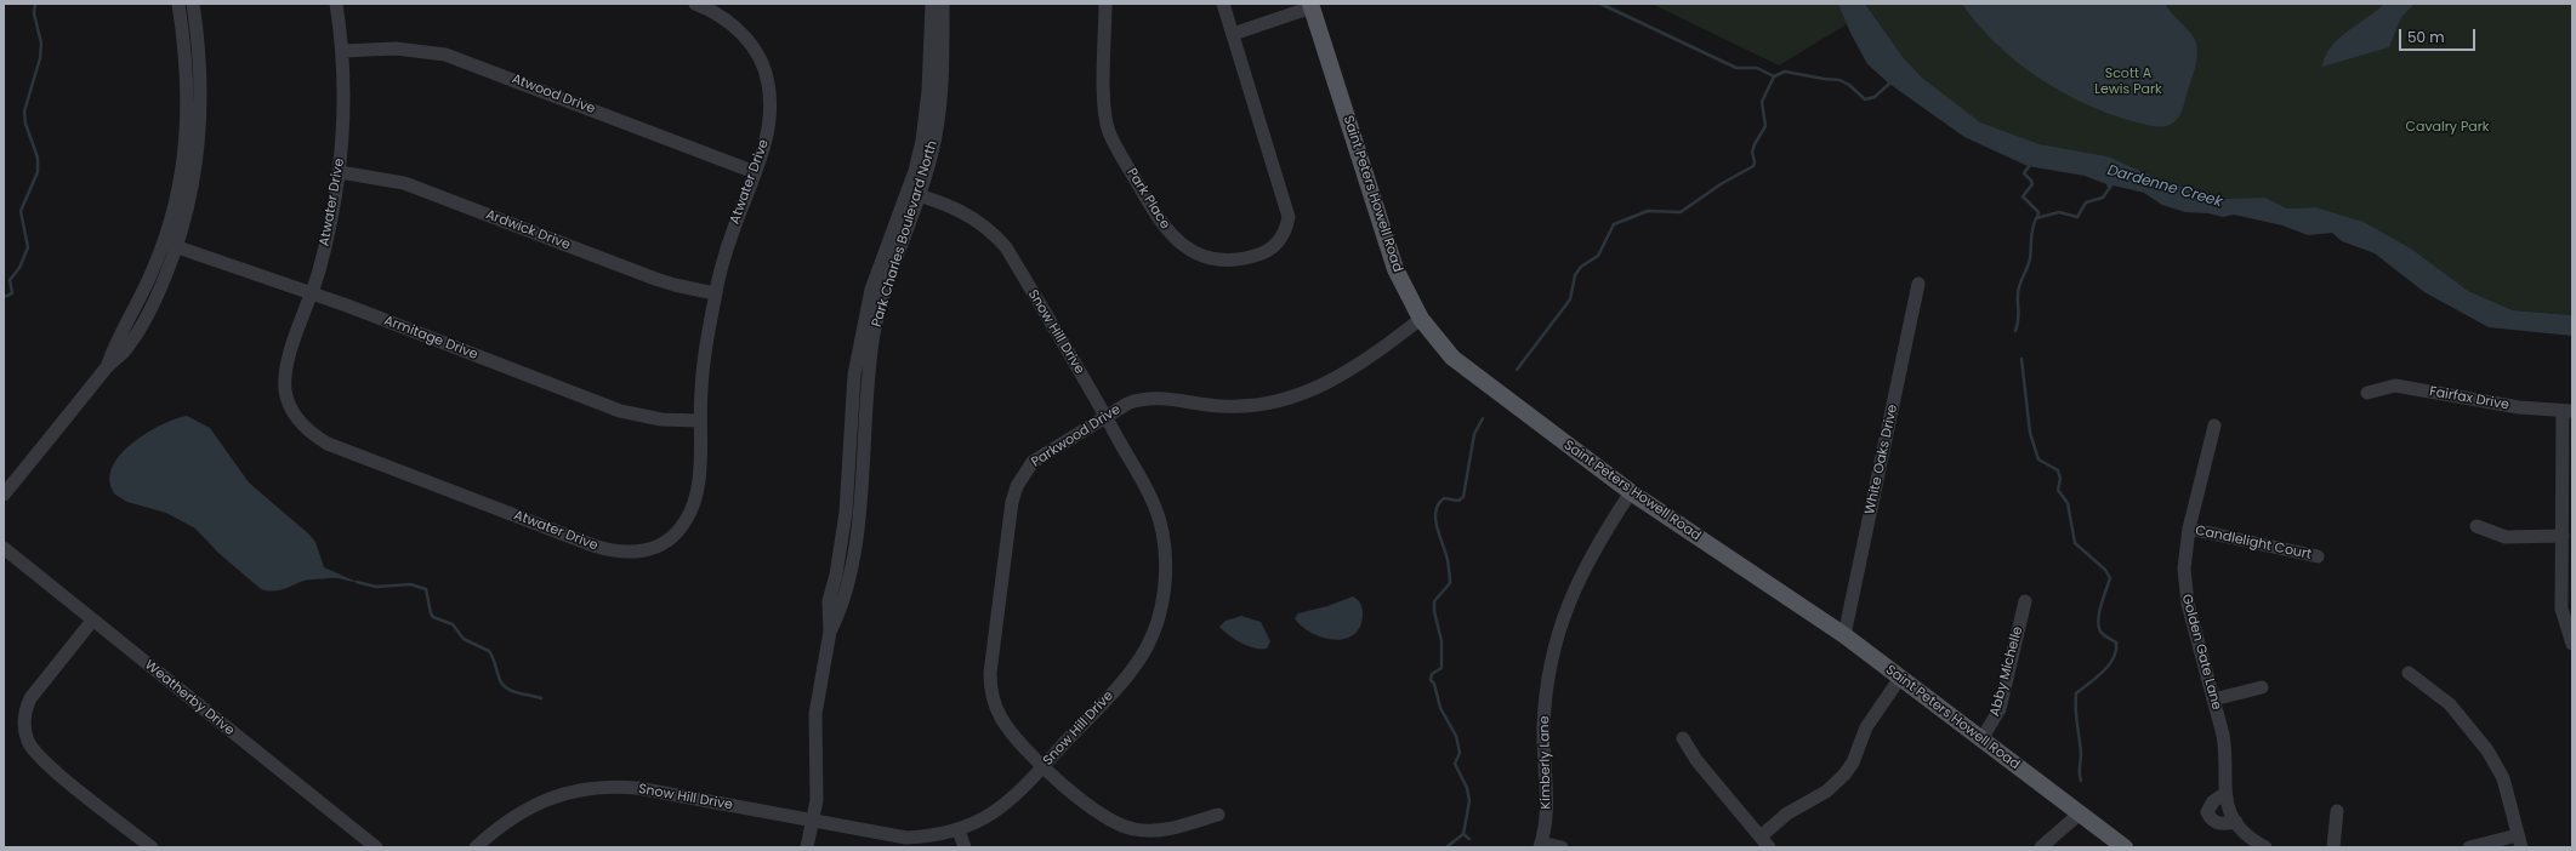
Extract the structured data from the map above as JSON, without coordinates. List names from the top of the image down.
{
  "streets": {
    "main road": ["Saint Peters Howell Road"],
    "street": [
      "Atwood Drive",
      "Atwater Drive",
      "Park Place",
      "Ardwick Drive",
      "Park Charles Boulevard North",
      "Snow Hill Drive",
      "Armitage Drive",
      "Fairfax Drive",
      "Parkwood Drive",
      "White Oaks Drive",
      "Candlelight Court",
      "Golden Gate Lane",
      "Abby Michelle",
      "Weatherby Drive",
      "Kimberly Lane"
    ]
  },
  "crossings": [
    ["Atwood Drive", "Atwater Drive"],
    ["Atwater Drive", "Ardwick Drive"],
    ["Atwater Drive", "Armitage Drive"],
    ["Saint Peters Howell Road", "Parkwood Drive"],
    ["Saint Peters Howell Road", "White Oaks Drive"],
    ["Saint Peters Howell Road", "Abby Michelle"],
    ["Saint Peters Howell Road", "Kimberly Lane"],
    ["Park Charles Boulevard North", "Snow Hill Drive"],
    ["Snow Hill Drive", "Parkwood Drive"],
    ["Candlelight Court", "Golden Gate Lane"]
  ],
  "water": ["Dardenne Creek"],
  "parks": ["Scott A Lewis Park", "Cavalry Park"],
  "scale_bar": "50 m"
}
